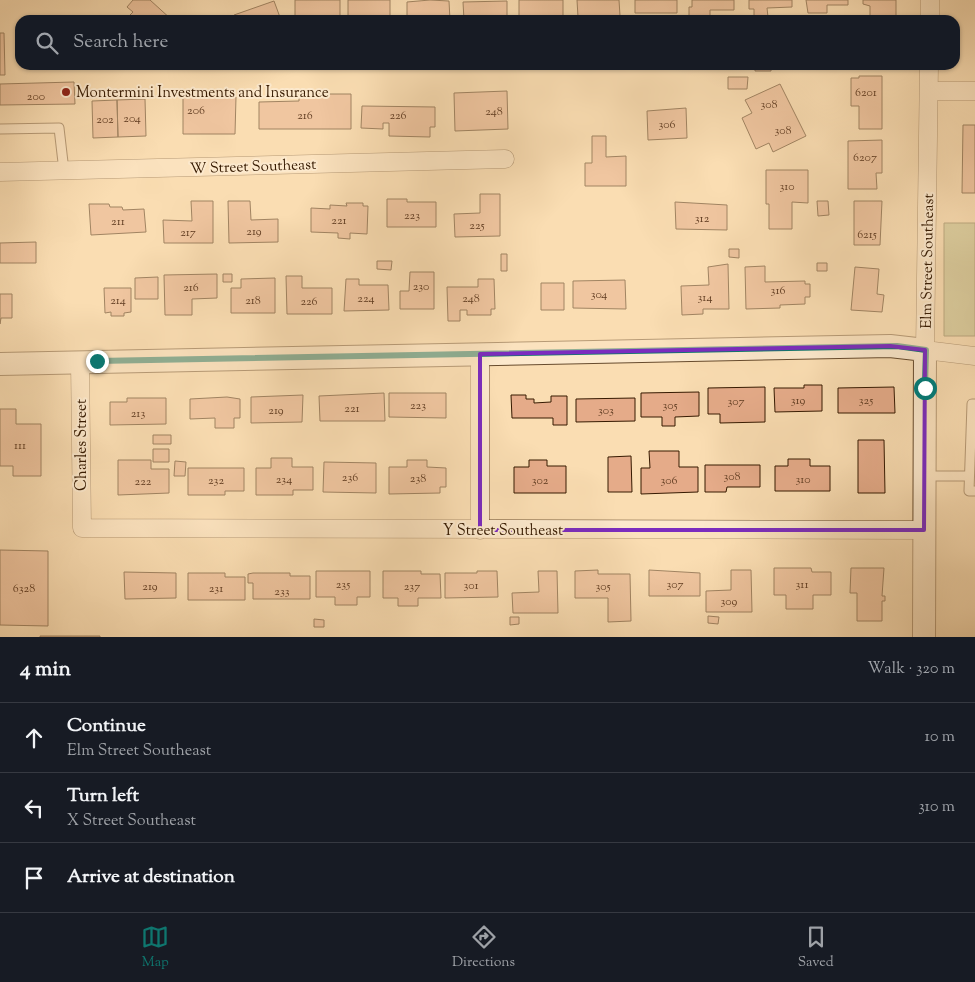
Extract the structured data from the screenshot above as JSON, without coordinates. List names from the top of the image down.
{
  "streets": {
    "street": [
      "W Street Southeast",
      "Elm Street Southeast",
      "Charles Street",
      "Y Street Southeast"
    ]
  },
  "crossings": [
    ["Elm Street Southeast", "Y Street Southeast"],
    ["Charles Street", "Y Street Southeast"]
  ],
  "places": ["Montermini Investments and Insurance"],
  "house_numbers": [
    "6201",
    "200",
    "308",
    "206",
    "248",
    "216",
    "226",
    "204",
    "202",
    "306",
    "308",
    "6207",
    "310",
    "223",
    "312",
    "221",
    "211",
    "225",
    "219",
    "217",
    "6215",
    "230",
    "216",
    "316",
    "304",
    "314",
    "224",
    "248",
    "214",
    "218",
    "226",
    "319",
    "325",
    "307",
    "223",
    "305",
    "221",
    "219",
    "303",
    "213",
    "111",
    "308",
    "236",
    "238",
    "234",
    "310",
    "232",
    "302",
    "306",
    "222",
    "235",
    "307",
    "311",
    "301",
    "219",
    "237",
    "305",
    "6328",
    "231",
    "233",
    "309"
  ],
  "page": {
    "search": "Search here",
    "heading": ["4 min", "Walk · 320 m"],
    "list": [
      ["Continue", "Elm Street Southeast", "10 m"],
      ["Turn left", "X Street Southeast", "310 m"],
      "Arrive at destination"
    ],
    "nav": ["Map", "Directions", "Saved"]
  }
}
